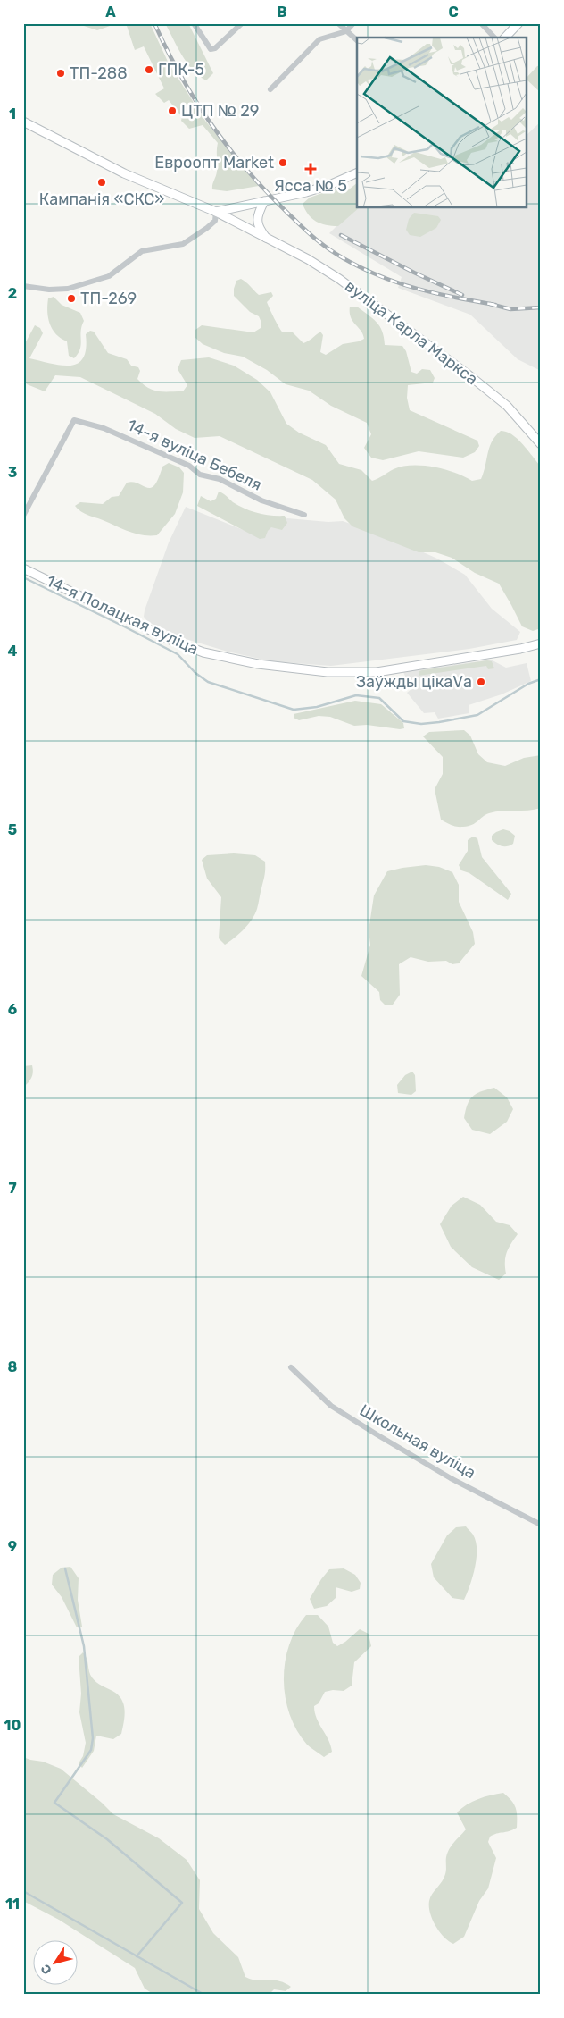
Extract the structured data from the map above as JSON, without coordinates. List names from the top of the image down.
{
  "streets": {
    "main road": ["вуліца Карла Маркса", "14-я Полацкая вуліца"],
    "street": ["14-я вуліца Бебеля", "Школьная вуліца"]
  },
  "places": {
    "other": [
      "ГПК-5",
      "ТП-288",
      "ЦТП № 29",
      "Евроопт Market",
      "Кампанія «СКС»",
      "ТП-269",
      "Заўжды цікаVа"
    ],
    "health": ["Ясса № 5"]
  },
  "north": "bottom left",
  "grid": {
    "columns": ["A", "B", "C"],
    "rows": [
      "1",
      "2",
      "3",
      "4",
      "5",
      "6",
      "7",
      "8",
      "9",
      "10",
      "11"
    ]
  }
}
